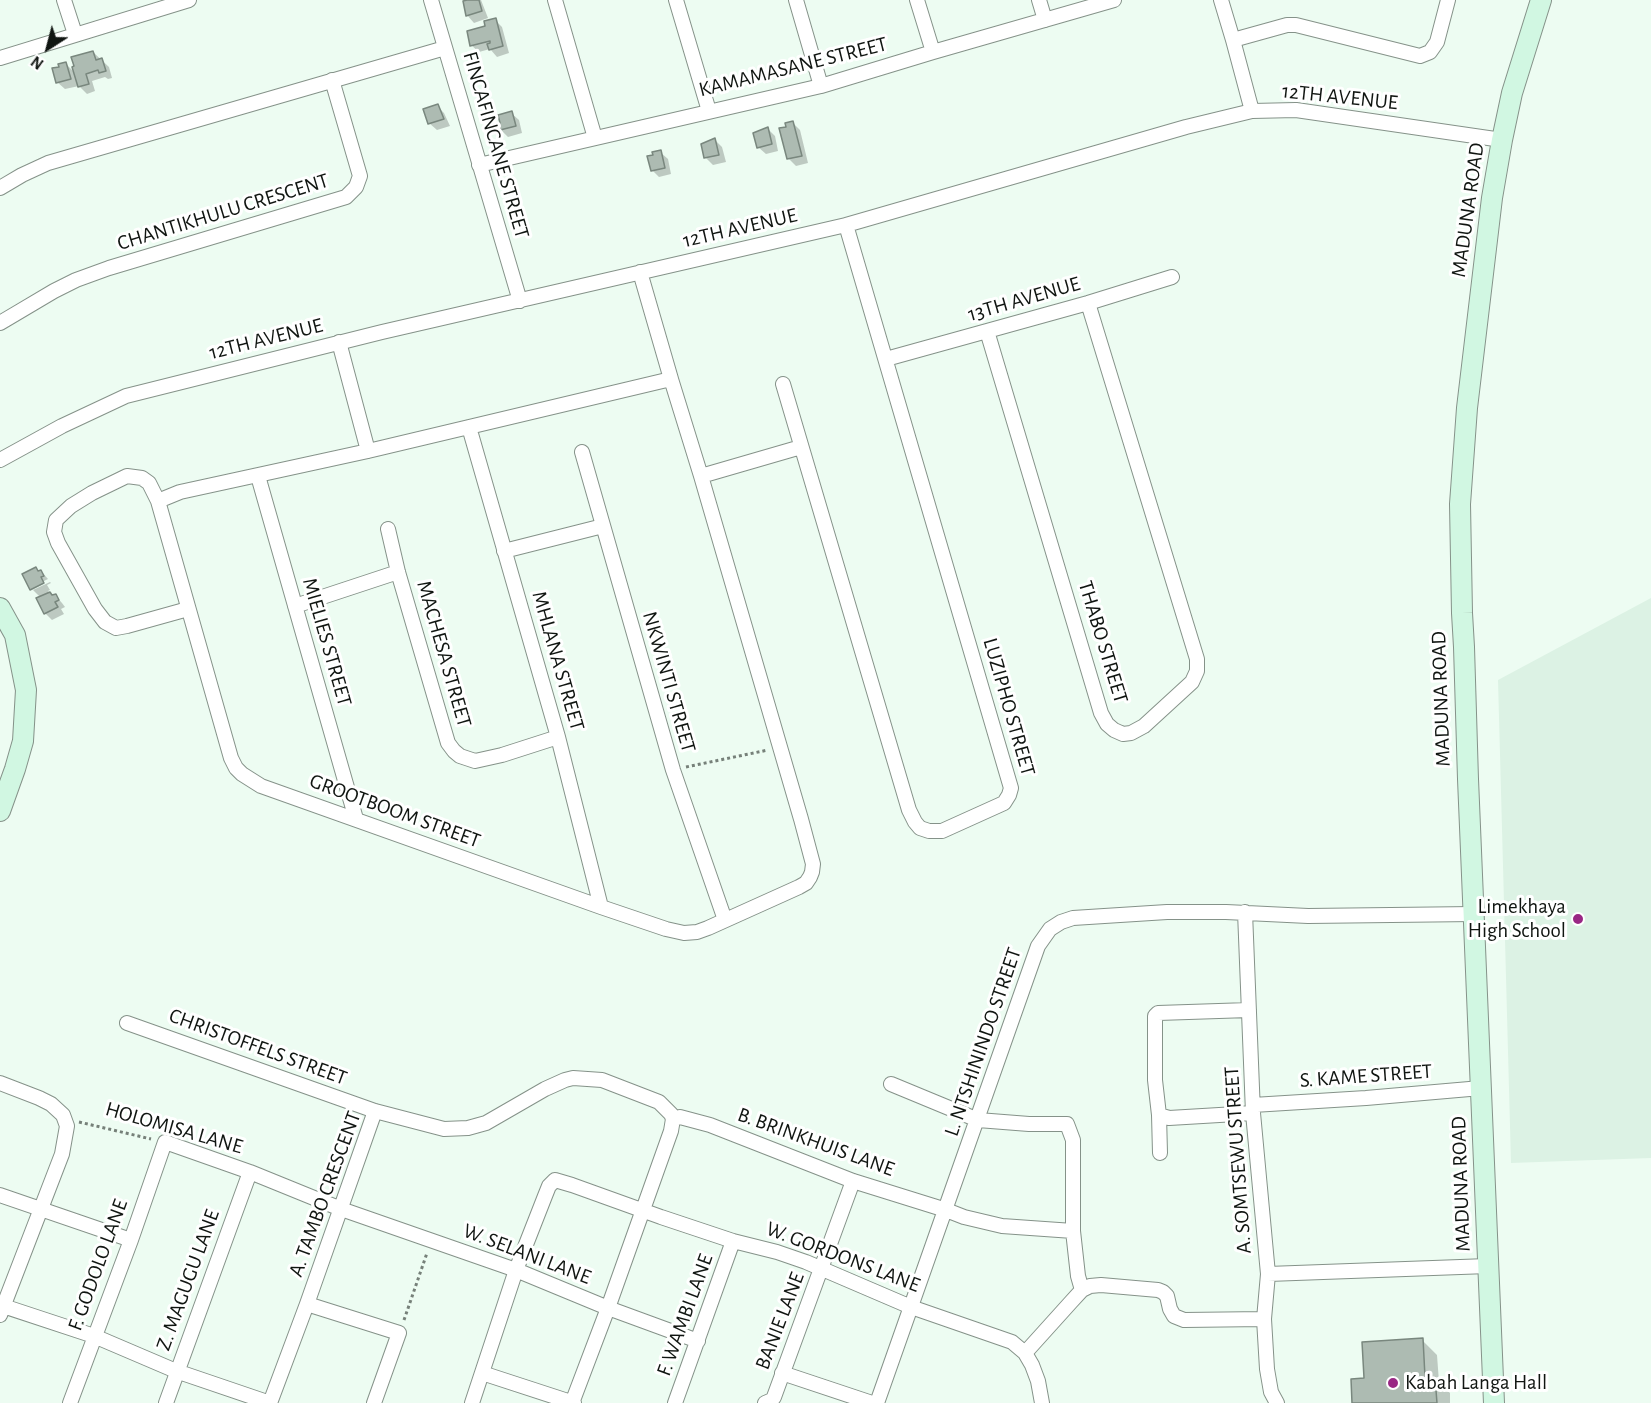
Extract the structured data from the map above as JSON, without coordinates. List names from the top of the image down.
{
  "streets": {
    "street": [
      "KAMAMASANE STREET",
      "12TH AVENUE",
      "FINCAFINCANE STREET",
      "MADUNA ROAD",
      "CHANTIKHULU CRESCENT",
      "13TH AVENUE",
      "MIELIES STREET",
      "THABO STREET",
      "MACHESA STREET",
      "MHLANA STREET",
      "NKWINTI STREET",
      "LUZIPHO STREET",
      "GROOTBOOM STREET",
      "L. NTSHININDO STREET",
      "CHRISTOFFELS STREET",
      "S. KAME STREET",
      "HOLOMISA LANE",
      "B. BRINKHUIS LANE",
      "A. SOMTSEWU STREET",
      "A. TAMBO CRESCENT",
      "W. SELANI LANE",
      "W. GORDONS LANE",
      "F. GODOLO LANE",
      "Z. MAGUGU LANE",
      "F. WAMBI LANE",
      "BANIE LANE"
    ]
  },
  "crossings": [
    ["KAMAMASANE STREET", "FINCAFINCANE STREET"],
    ["12TH AVENUE", "FINCAFINCANE STREET"],
    ["12TH AVENUE", "MADUNA ROAD"],
    ["12TH AVENUE", "LUZIPHO STREET"],
    ["12TH AVENUE", "GROOTBOOM STREET"],
    ["MADUNA ROAD", "L. NTSHININDO STREET"],
    ["MADUNA ROAD", "S. KAME STREET"],
    ["13TH AVENUE", "THABO STREET"],
    ["13TH AVENUE", "LUZIPHO STREET"],
    ["MIELIES STREET", "GROOTBOOM STREET"],
    ["MACHESA STREET", "MHLANA STREET"],
    ["MHLANA STREET", "GROOTBOOM STREET"],
    ["NKWINTI STREET", "GROOTBOOM STREET"],
    ["L. NTSHININDO STREET", "B. BRINKHUIS LANE"],
    ["L. NTSHININDO STREET", "A. SOMTSEWU STREET"],
    ["L. NTSHININDO STREET", "W. GORDONS LANE"],
    ["CHRISTOFFELS STREET", "A. TAMBO CRESCENT"],
    ["S. KAME STREET", "A. SOMTSEWU STREET"],
    ["HOLOMISA LANE", "A. TAMBO CRESCENT"],
    ["HOLOMISA LANE", "W. SELANI LANE"],
    ["HOLOMISA LANE", "F. GODOLO LANE"],
    ["HOLOMISA LANE", "Z. MAGUGU LANE"],
    ["B. BRINKHUIS LANE", "A. TAMBO CRESCENT"],
    ["B. BRINKHUIS LANE", "BANIE LANE"],
    ["A. TAMBO CRESCENT", "W. SELANI LANE"],
    ["W. SELANI LANE", "W. GORDONS LANE"],
    ["W. SELANI LANE", "F. WAMBI LANE"],
    ["W. GORDONS LANE", "F. WAMBI LANE"],
    ["W. GORDONS LANE", "BANIE LANE"]
  ],
  "places": ["Limekhaya High School", "Kabah Langa Hall"],
  "north": "bottom left"
}
